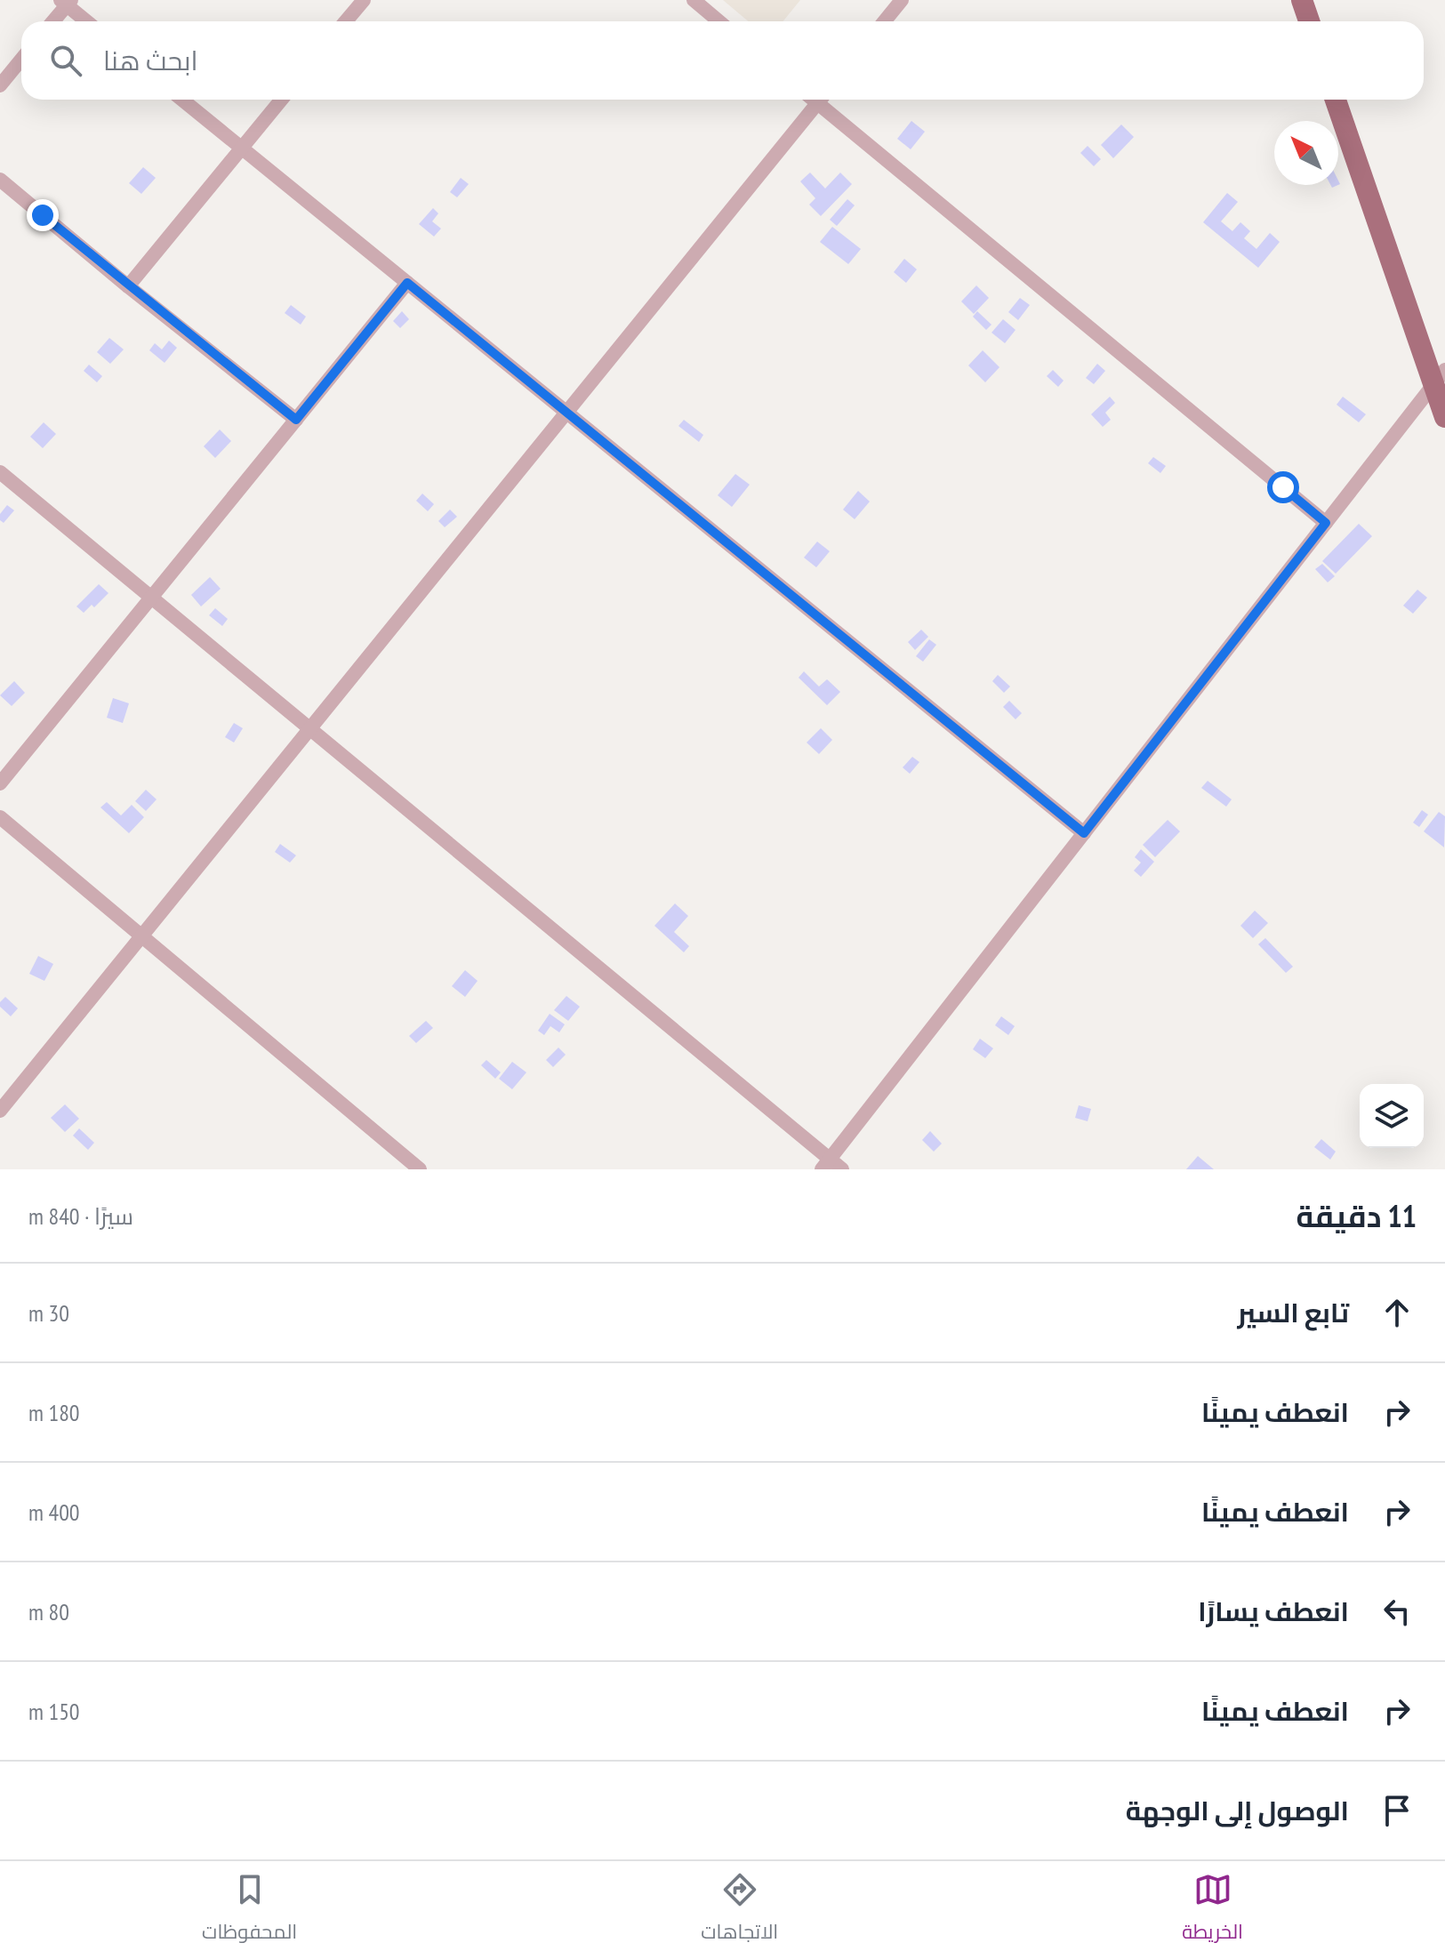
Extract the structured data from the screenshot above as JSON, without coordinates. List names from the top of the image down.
{
  "north": "top left",
  "page": {
    "search": "ابحث هنا",
    "heading": ["11 دقيقة", "سيرًا · 840 m"],
    "list": [
      ["تابع السير", "30 m"],
      ["انعطف يمينًا", "180 m"],
      ["انعطف يمينًا", "400 m"],
      ["انعطف يسارًا", "80 m"],
      ["انعطف يمينًا", "150 m"],
      "الوصول إلى الوجهة"
    ],
    "nav": ["الخريطة", "الاتجاهات", "المحفوظات"]
  }
}
